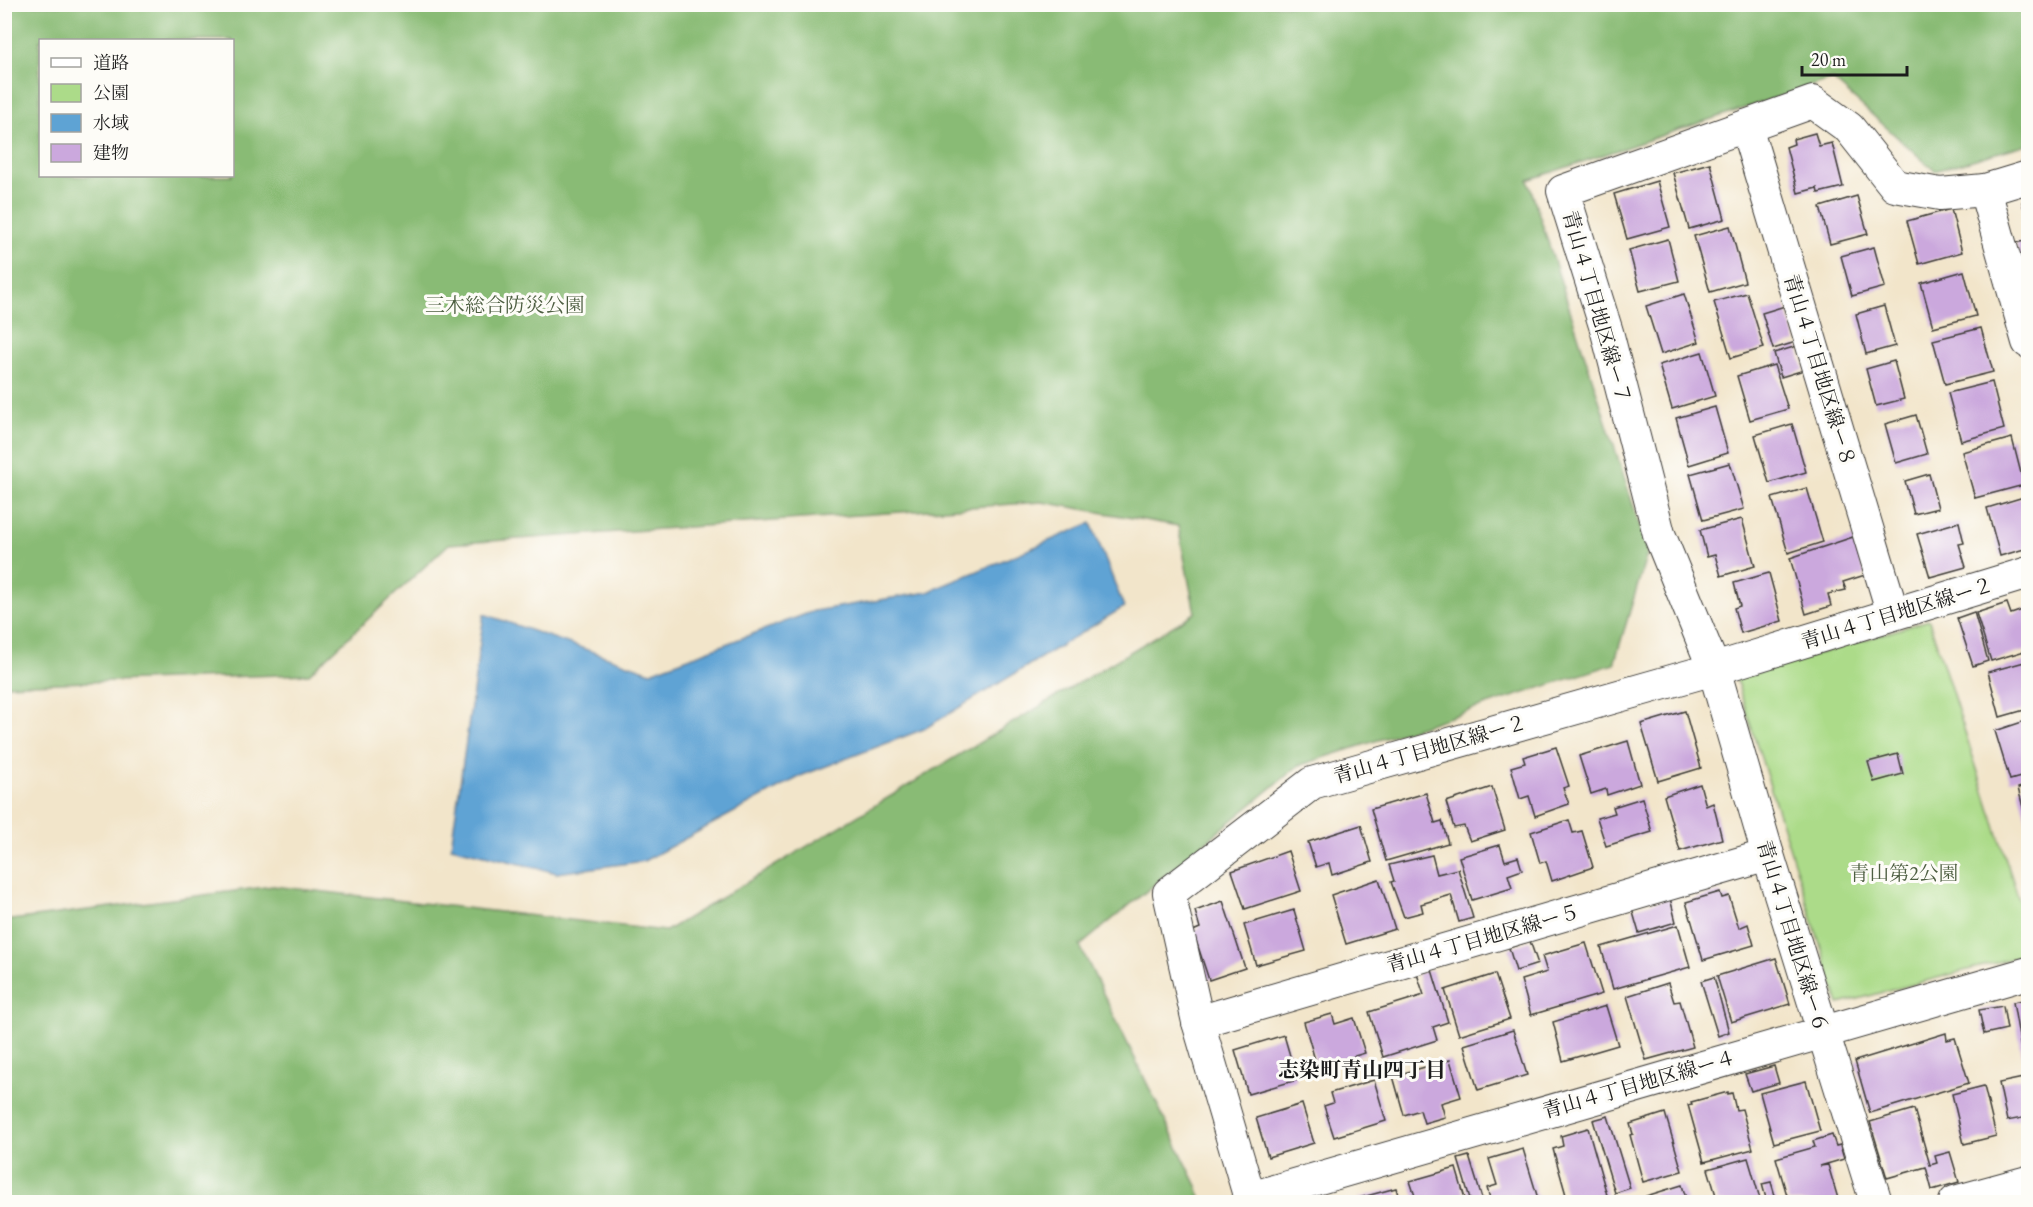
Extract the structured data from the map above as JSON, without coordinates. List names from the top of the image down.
{
  "streets": {
    "street": [
      "青山４丁目地区線ー７",
      "青山４丁目地区線ー８",
      "青山４丁目地区線ー２",
      "青山４丁目地区線ー６",
      "青山４丁目地区線ー５",
      "青山４丁目地区線ー４"
    ]
  },
  "crossings": [
    ["青山４丁目地区線ー７", "青山４丁目地区線ー８"],
    ["青山４丁目地区線ー７", "青山４丁目地区線ー２"],
    ["青山４丁目地区線ー７", "青山４丁目地区線ー６"],
    ["青山４丁目地区線ー８", "青山４丁目地区線ー２"],
    ["青山４丁目地区線ー２", "青山４丁目地区線ー６"],
    ["青山４丁目地区線ー２", "青山４丁目地区線ー５"],
    ["青山４丁目地区線ー２", "青山４丁目地区線ー４"],
    ["青山４丁目地区線ー６", "青山４丁目地区線ー５"],
    ["青山４丁目地区線ー６", "青山４丁目地区線ー４"]
  ],
  "districts": ["志染町青山四丁目"],
  "parks": ["三木総合防災公園", "青山第2公園"],
  "legend": [
    "道路",
    "公園",
    "水域",
    "建物"
  ],
  "scale_bar": "20 m"
}
